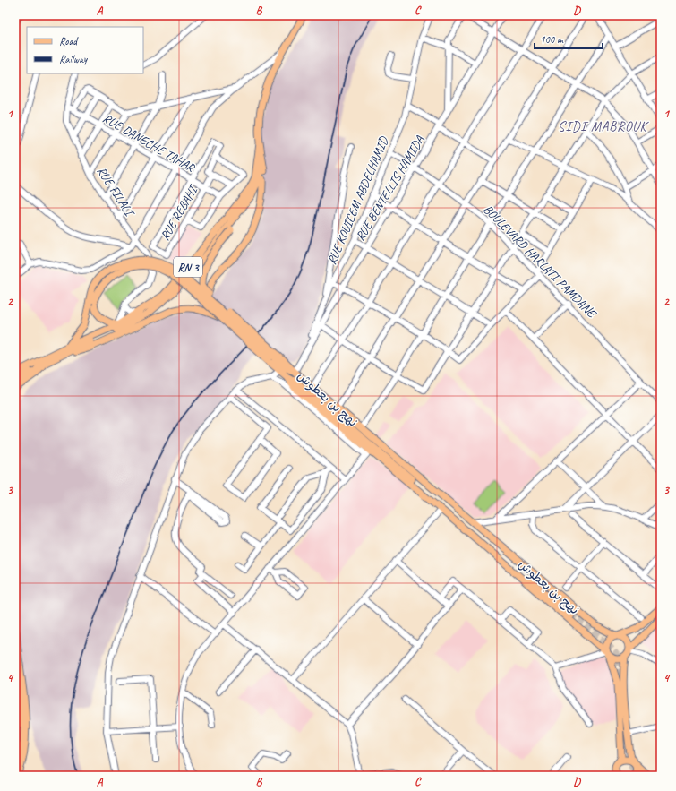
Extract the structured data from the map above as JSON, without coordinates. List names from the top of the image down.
{
  "streets": {
    "highway": ["RN 3"],
    "main road": ["نهج بن بعطوش"],
    "street": [
      "RUE DANECHE TAHAR",
      "RUE BENTELLIS HAMIDA",
      "RUE FILALI",
      "RUE KOUICEM ABDELHAMID",
      "RUE REBAHI",
      "BOULEVARD HARLATI RAMDANE"
    ]
  },
  "crossings": [
    ["RUE DANECHE TAHAR", "RUE FILALI"],
    ["RUE DANECHE TAHAR", "RUE REBAHI"],
    ["RUE BENTELLIS HAMIDA", "RUE KOUICEM ABDELHAMID"],
    ["RUE BENTELLIS HAMIDA", "BOULEVARD HARLATI RAMDANE"],
    ["RUE KOUICEM ABDELHAMID", "BOULEVARD HARLATI RAMDANE"]
  ],
  "districts": ["SIDI MABROUK"],
  "legend": ["Road", "Railway"],
  "scale_bar": "100 m",
  "grid": {
    "columns": [
      "A",
      "B",
      "C",
      "D"
    ],
    "rows": [
      "1",
      "2",
      "3",
      "4"
    ]
  }
}
